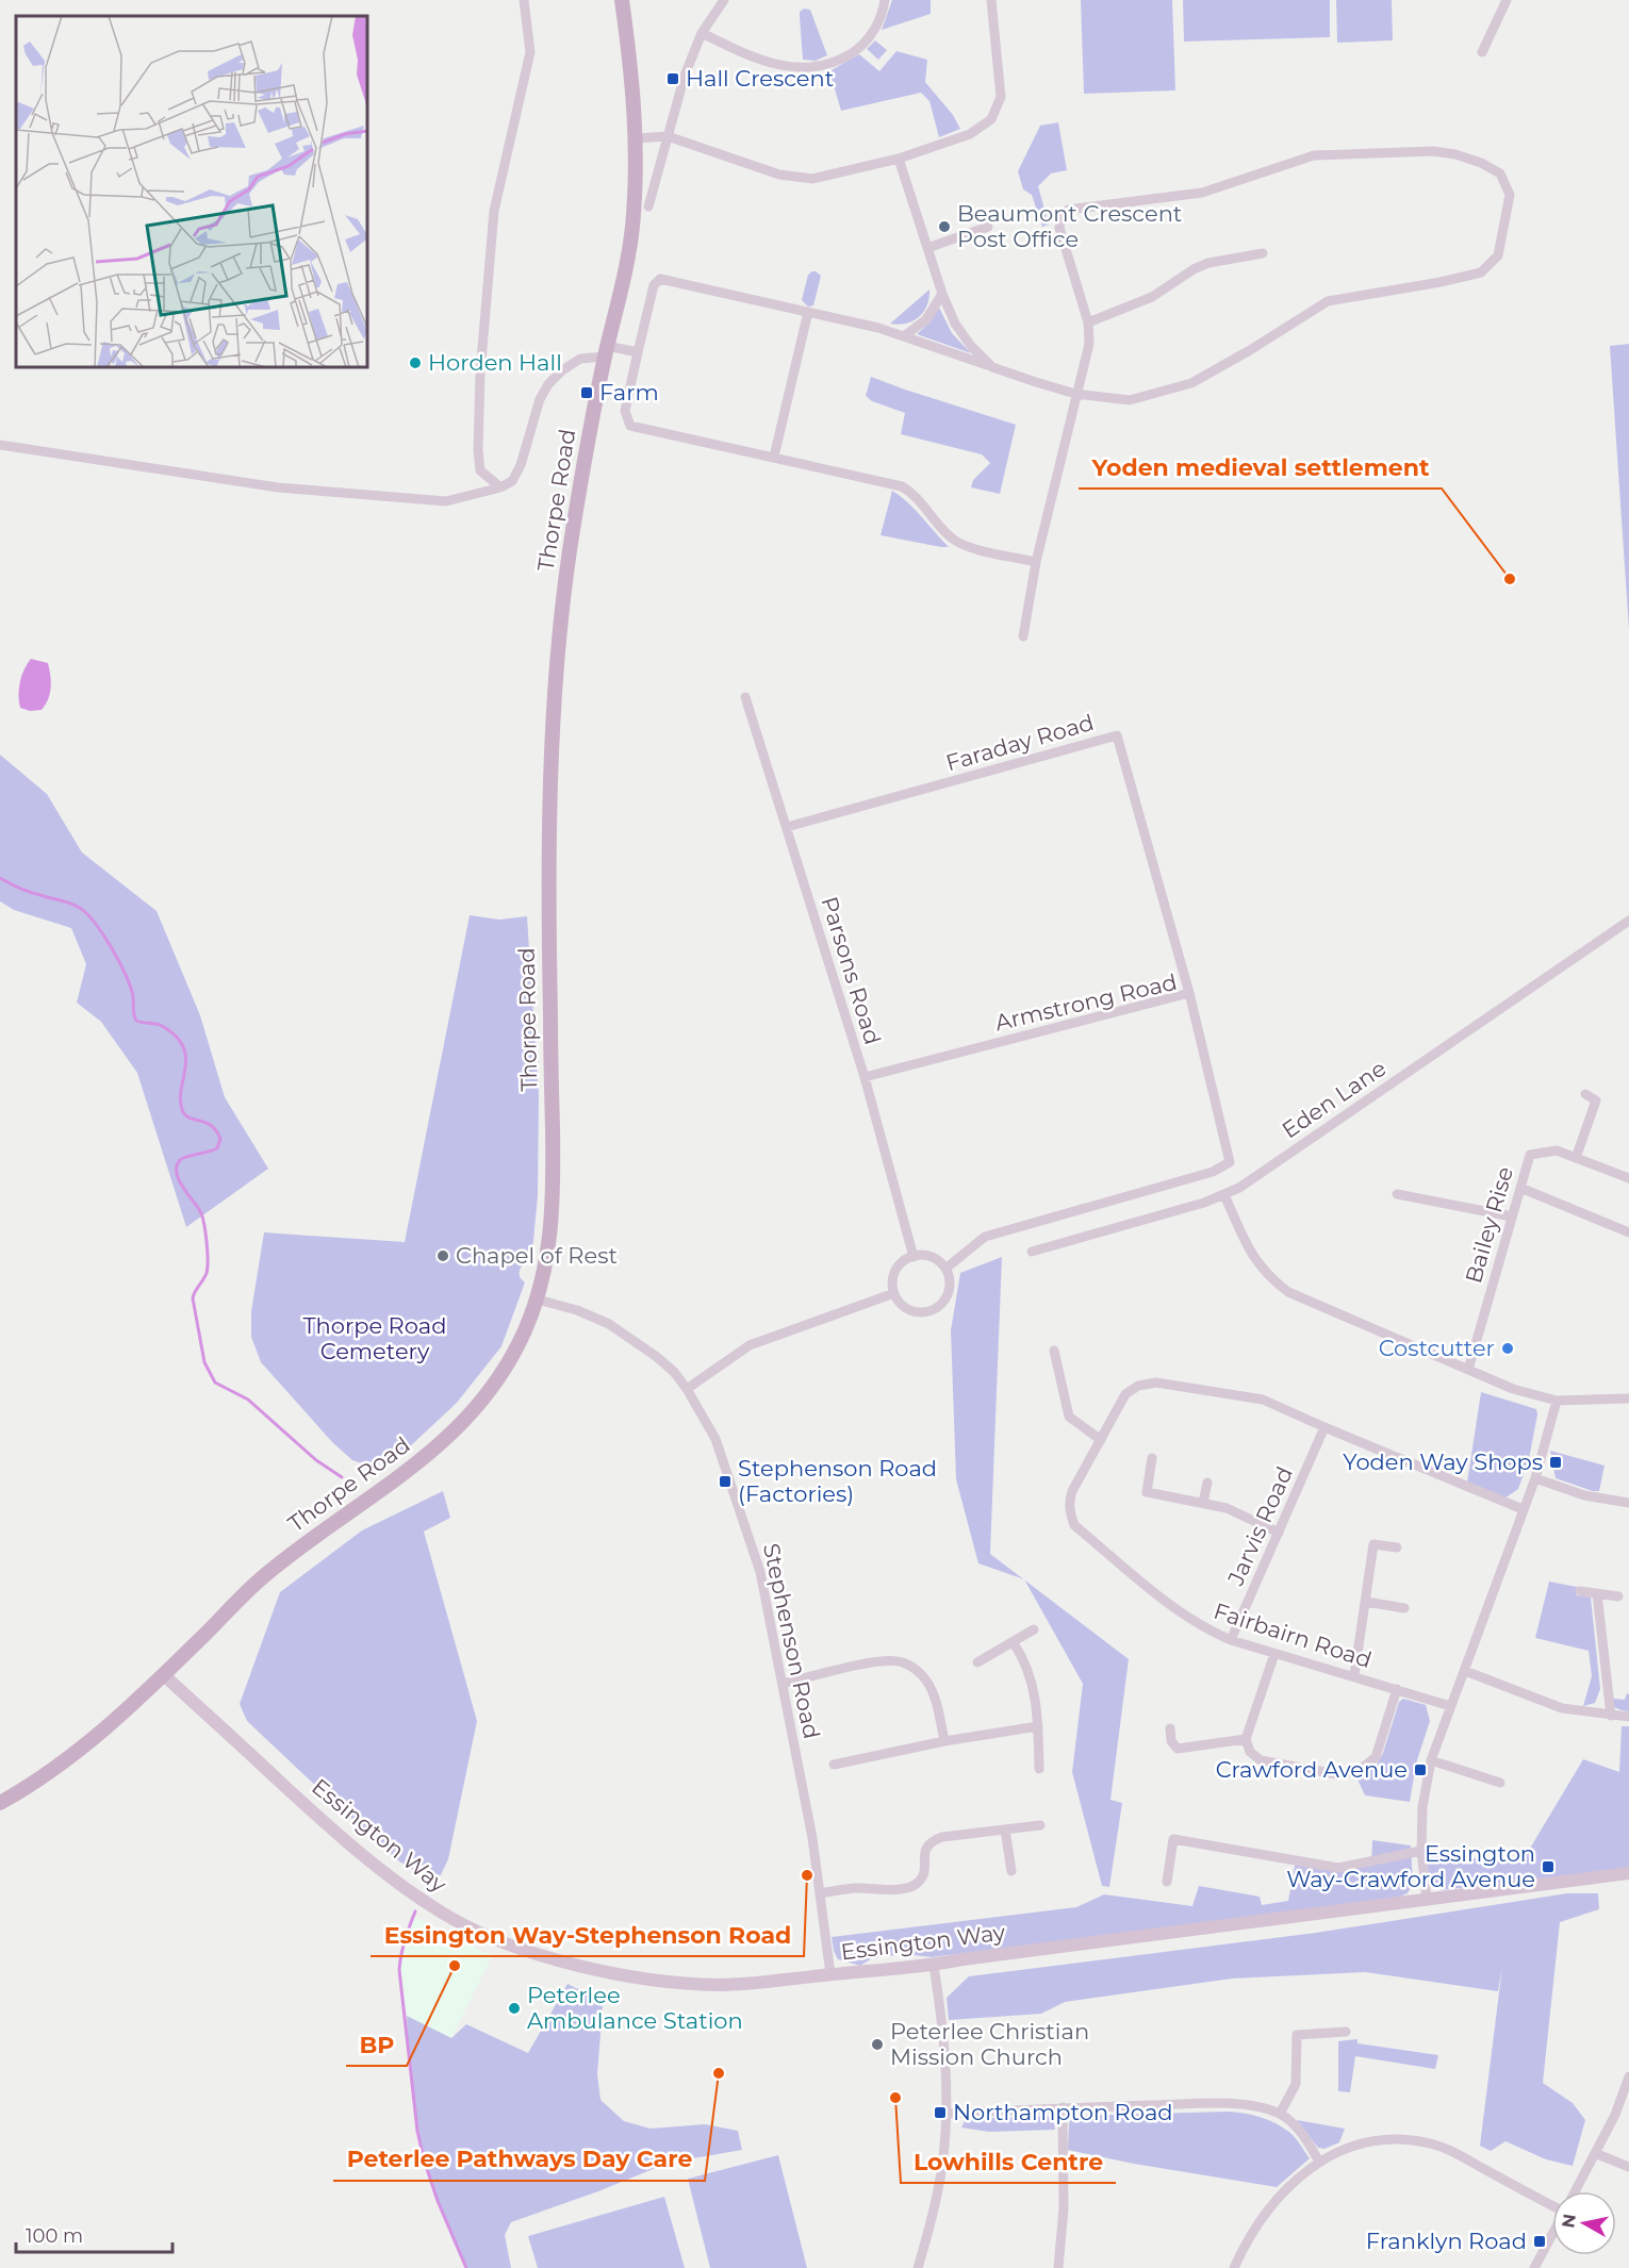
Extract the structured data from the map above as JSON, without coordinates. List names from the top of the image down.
{
  "streets": {
    "main road": ["Thorpe Road"],
    "street": [
      "Faraday Road",
      "Parsons Road",
      "Armstrong Road",
      "Eden Lane",
      "Bailey Rise",
      "Jarvis Road",
      "Fairbairn Road",
      "Stephenson Road",
      "Essington Way"
    ]
  },
  "crossings": [
    ["Thorpe Road", "Stephenson Road"],
    ["Thorpe Road", "Essington Way"],
    ["Faraday Road", "Parsons Road"],
    ["Faraday Road", "Armstrong Road"],
    ["Parsons Road", "Armstrong Road"],
    ["Jarvis Road", "Fairbairn Road"],
    ["Stephenson Road", "Essington Way"]
  ],
  "parks": ["Thorpe Road Cemetery"],
  "places": {
    "transit": [
      "Hall Crescent",
      "Farm",
      "Yoden Way Shops",
      "Stephenson Road (Factories)",
      "Crawford Avenue",
      "Essington Way-Crawford Avenue",
      "Northampton Road",
      "Franklyn Road"
    ],
    "other": [
      "Beaumont Crescent Post Office",
      "Horden Hall",
      "Yoden medieval settlement",
      "Chapel of Rest",
      "Costcutter",
      "Essington Way-Stephenson Road",
      "BP",
      "Peterlee Ambulance Station",
      "Peterlee Christian Mission Church",
      "Peterlee Pathways Day Care",
      "Lowhills Centre"
    ]
  },
  "scale_bar": "100 m",
  "north": "left"
}
